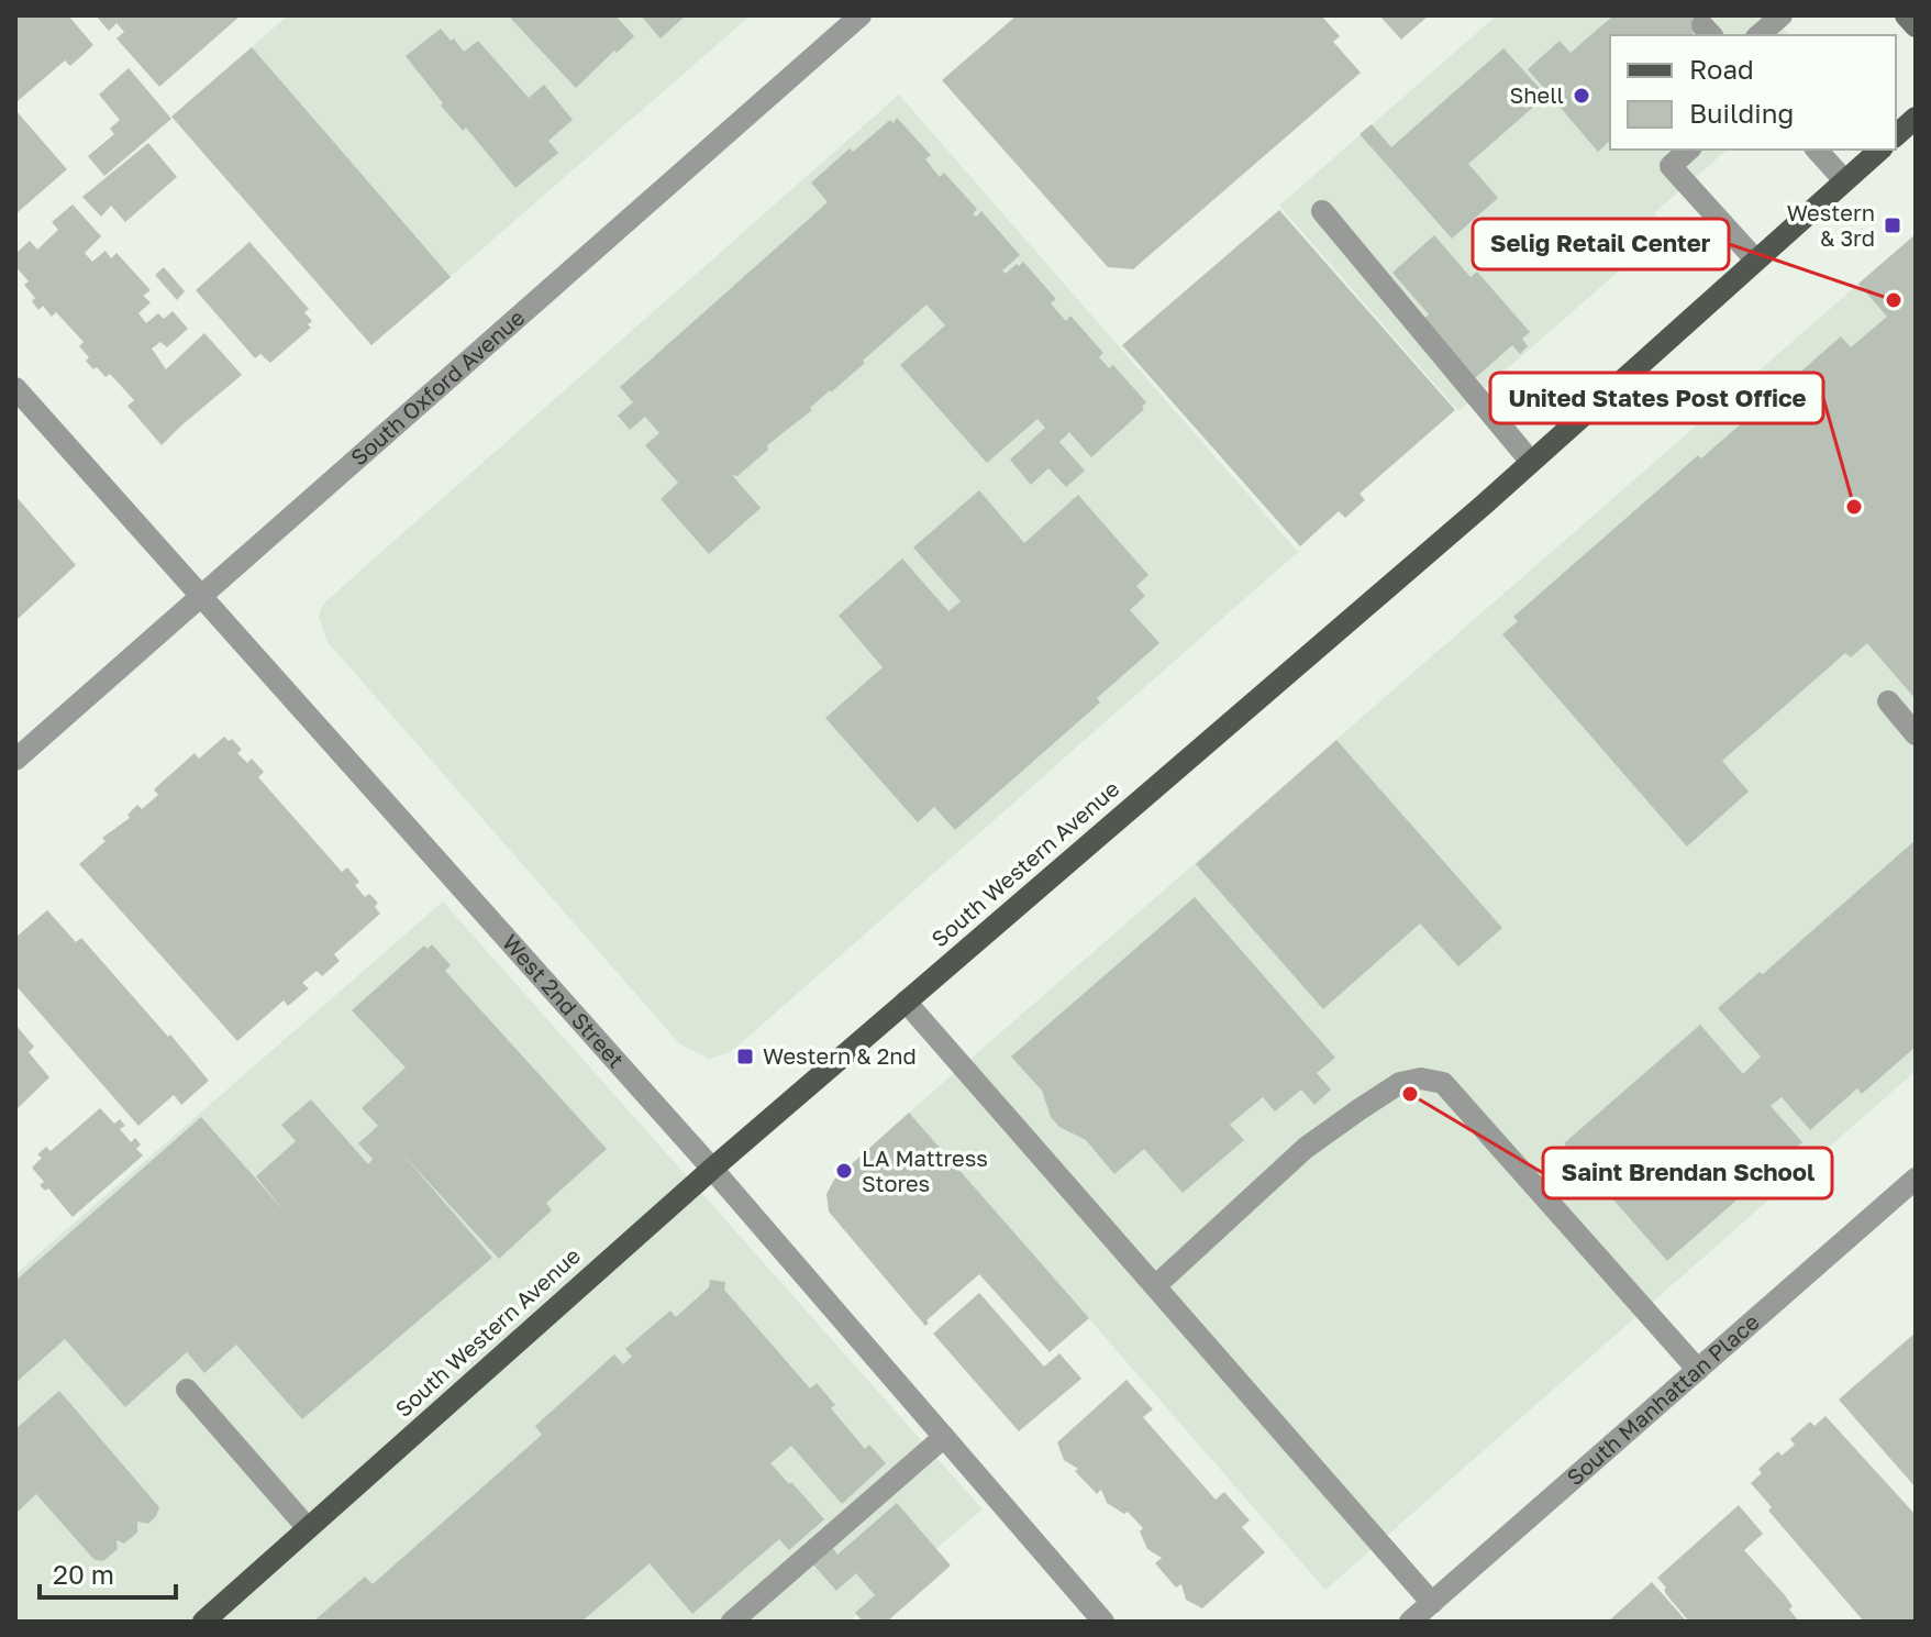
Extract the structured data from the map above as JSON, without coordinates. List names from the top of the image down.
{
  "streets": {
    "main road": ["South Western Avenue"],
    "street": ["South Oxford Avenue", "West 2nd Street", "South Manhattan Place"]
  },
  "crossings": [
    ["South Oxford Avenue", "West 2nd Street"],
    ["South Western Avenue", "West 2nd Street"]
  ],
  "places": {
    "other": [
      "Shell",
      "Selig Retail Center",
      "United States Post Office",
      "Saint Brendan School",
      "LA Mattress Stores"
    ],
    "transit": ["Western & 3rd", "Western & 2nd"]
  },
  "legend": ["Road", "Building"],
  "scale_bar": "20 m"
}
